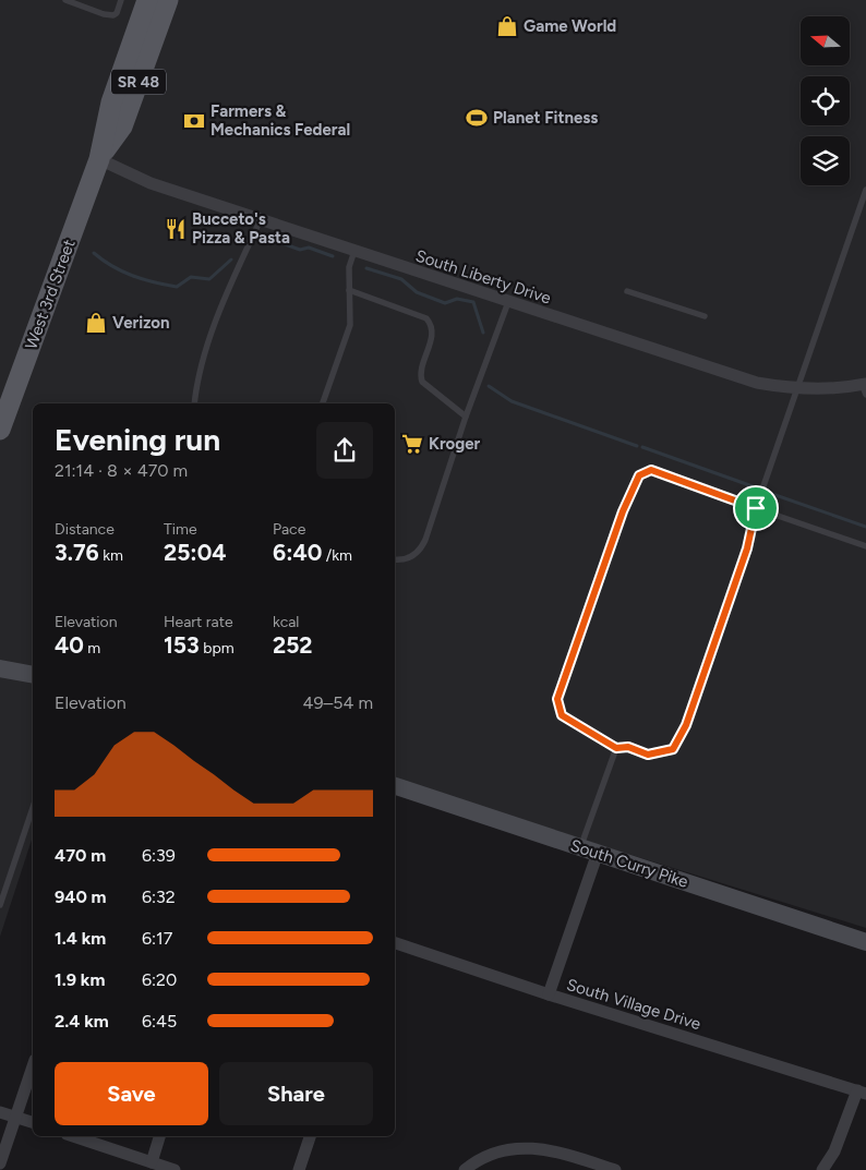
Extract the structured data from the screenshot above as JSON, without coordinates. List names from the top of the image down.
{
  "streets": {
    "main road": ["SR 48", "West 3rd Street", "South Curry Pike"],
    "street": ["South Liberty Drive", "South Village Drive"]
  },
  "crossings": [
    ["South Liberty Drive", "West 3rd Street"]
  ],
  "places": {
    "shop": ["Game World", "Verizon"],
    "sports": ["Planet Fitness"],
    "bank": ["Farmers & Mechanics Federal"],
    "restaurant": ["Bucceto's Pizza & Pasta"],
    "supermarket": ["Kroger"]
  },
  "north": "left",
  "page": {
    "heading": ["Evening run", "21:14 · 8 × 470 m"],
    "stats": [
      ["Distance", "3.76 km"],
      ["Time", "25:04"],
      ["Pace", "6:40 /km"],
      ["Elevation", "40 m"],
      ["Heart rate", "153 bpm"],
      ["kcal", "252"]
    ],
    "chart": ["Elevation", "49–54 m"],
    "list": [
      {
        "name": "470 m",
        "note": "6:39"
      },
      {
        "name": "940 m",
        "note": "6:32"
      },
      {
        "name": "1.4 km",
        "note": "6:17"
      },
      {
        "name": "1.9 km",
        "note": "6:20"
      },
      {
        "name": "2.4 km",
        "note": "6:45"
      }
    ],
    "buttons": ["Save", "Share"]
  }
}
